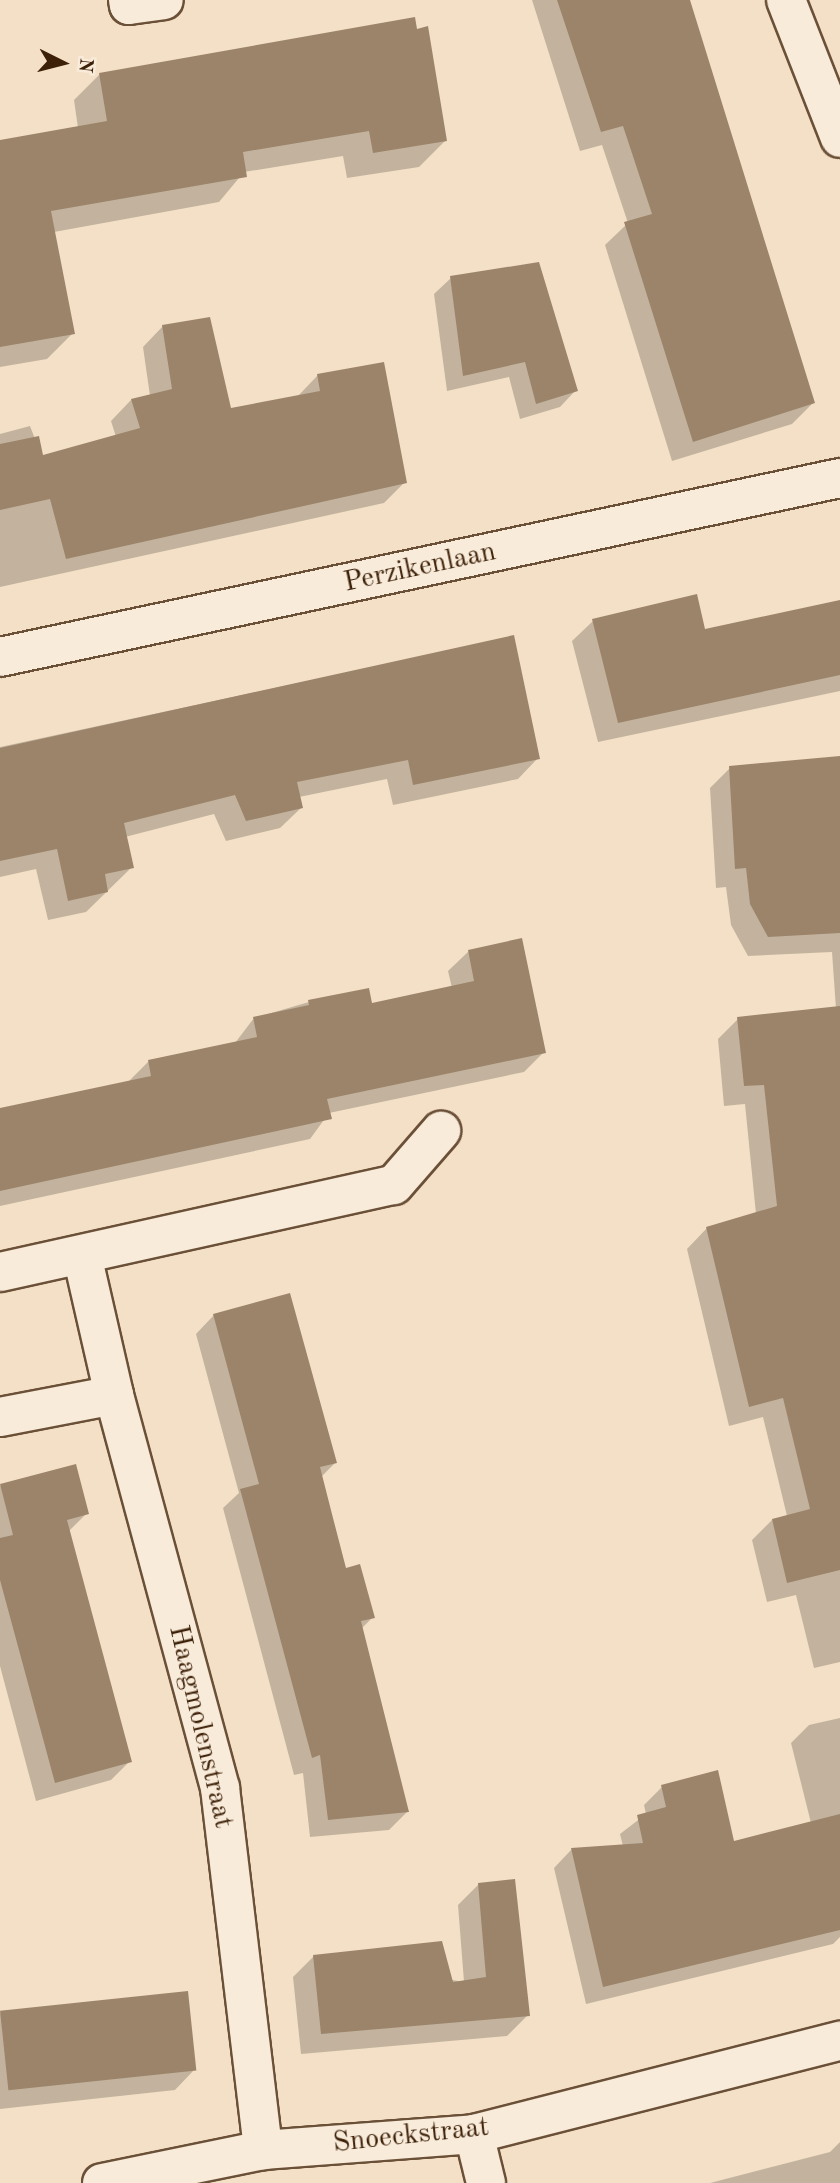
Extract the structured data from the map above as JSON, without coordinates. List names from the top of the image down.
{
  "streets": {
    "street": ["Perzikenlaan", "Haagmolenstraat", "Snoeckstraat"]
  },
  "crossings": [
    ["Haagmolenstraat", "Snoeckstraat"]
  ],
  "north": "right"
}
